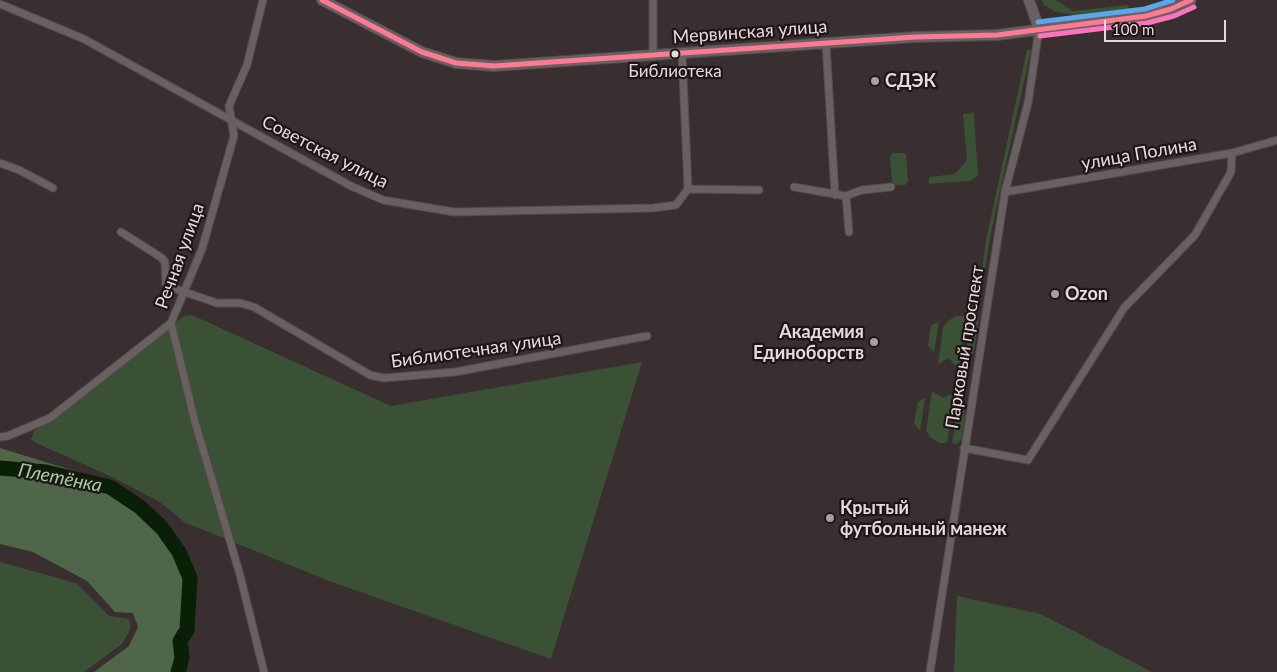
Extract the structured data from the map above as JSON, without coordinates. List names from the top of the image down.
{
  "streets": {
    "street": [
      "Мервинская улица",
      "Советская улица",
      "улица Полина",
      "Речная улица",
      "Парковый проспект",
      "Библиотечная улица"
    ]
  },
  "crossings": [
    ["Мервинская улица", "Парковый проспект"],
    ["Советская улица", "Речная улица"],
    ["улица Полина", "Парковый проспект"],
    ["Речная улица", "Библиотечная улица"]
  ],
  "water": ["Плетёнка"],
  "places": [
    "Библиотека",
    "СДЭК",
    "Ozon",
    "Академия Единоборств",
    "Крытый футбольный манеж"
  ],
  "scale_bar": "100 m"
}
